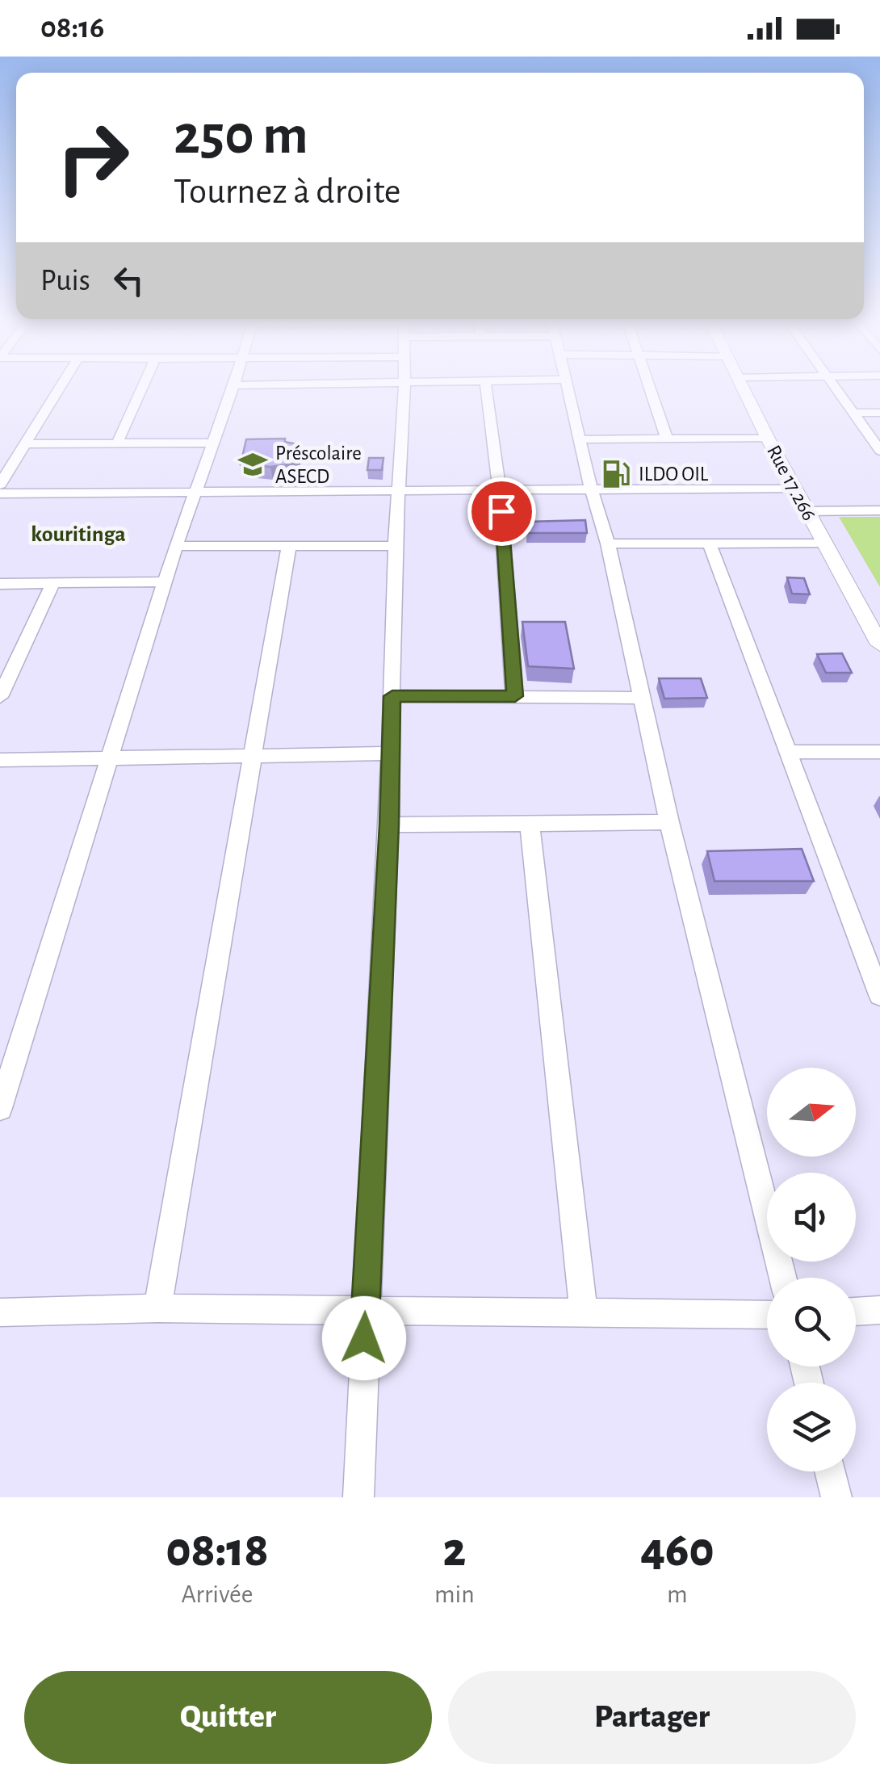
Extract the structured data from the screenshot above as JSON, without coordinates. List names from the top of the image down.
{
  "streets": {
    "main road": ["Rue 17.266"]
  },
  "districts": ["kouritinga"],
  "places": {
    "school or university": ["Préscolaire ASECD"],
    "fuel station": ["ILDO OIL"]
  },
  "north": "right",
  "page": {
    "status": "08:16",
    "turn": ["250 m", "Tournez à droite"],
    "then": "Puis",
    "eta": [
      "08:18",
      "Arrivée",
      "2",
      "min",
      "460",
      "m"
    ],
    "buttons": ["Quitter", "Partager"]
  }
}
